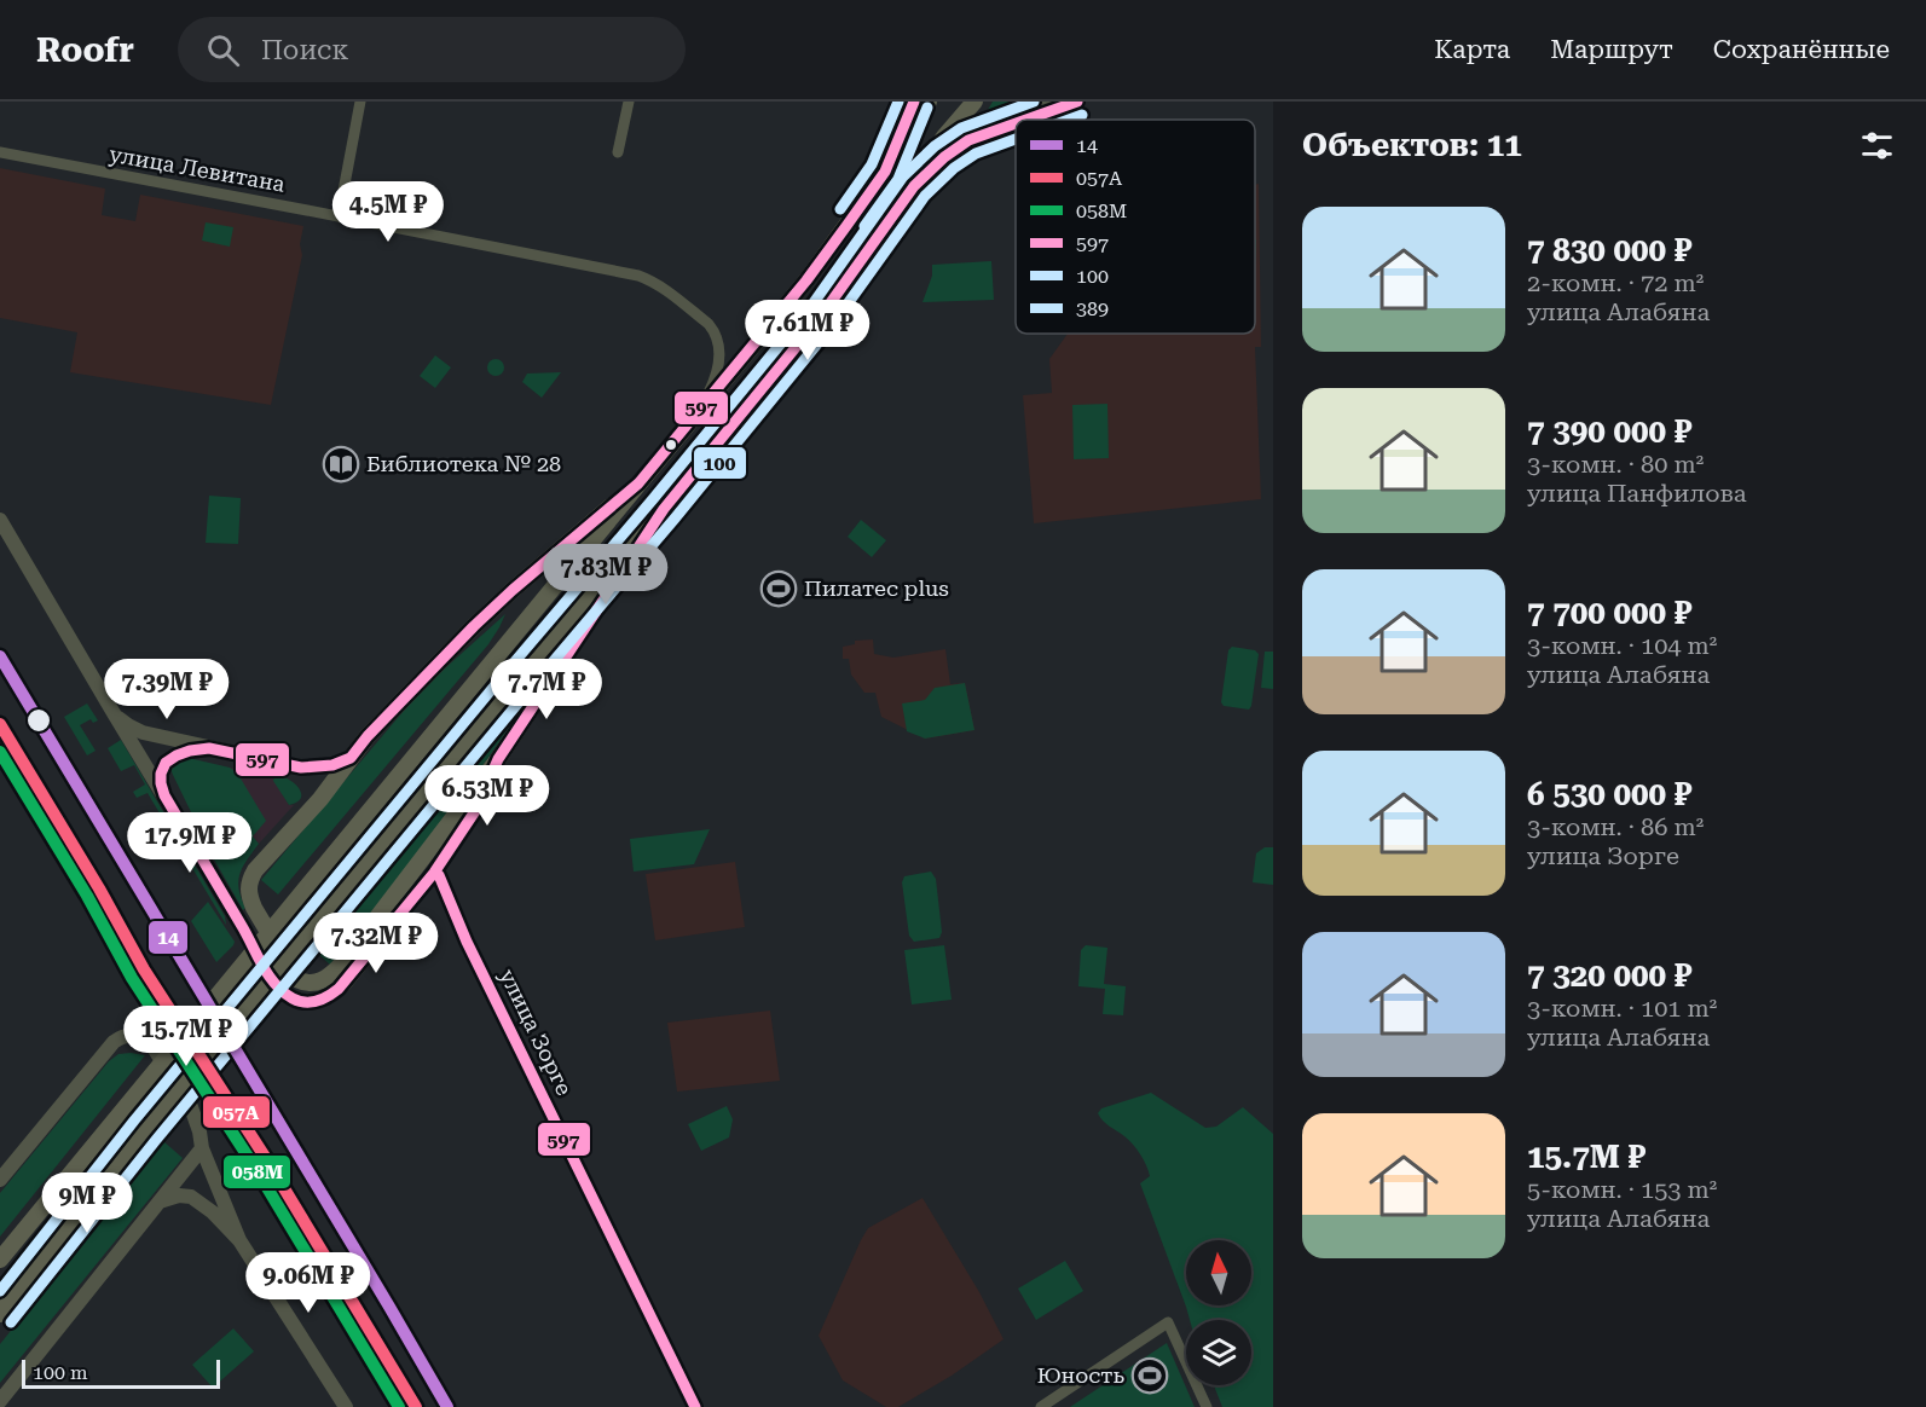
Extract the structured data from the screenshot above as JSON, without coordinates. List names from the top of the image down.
{
  "streets": {
    "street": ["улица Левитана", "улица Зорге"]
  },
  "places": {
    "library": ["Библиотека № 28"],
    "sports": ["Пилатес plus", "Юность"]
  },
  "lines": [
    "transit line 597",
    "transit line 389",
    "transit line 100",
    "transit line 14",
    "transit line 057А",
    "transit line 058М"
  ],
  "legend": [
    "14",
    "057А",
    "058М",
    "597",
    "100",
    "389"
  ],
  "scale_bar": "100 m",
  "north": "top",
  "page": {
    "header": "Roofr",
    "search": "Поиск",
    "nav": ["Карта", "Маршрут", "Сохранённые"],
    "heading": "Объектов: 11",
    "price": [
      "4.5M ₽",
      "7.61M ₽",
      "7.83M ₽",
      "7.39M ₽",
      "7.7M ₽",
      "6.53M ₽",
      "17.9M ₽",
      "7.32M ₽",
      "15.7M ₽",
      "9M ₽",
      "9.06M ₽"
    ],
    "list": [
      {
        "name": "7 830 000 ₽",
        "note": "2-комн. · 72 m² · улица Алабяна"
      },
      {
        "name": "7 390 000 ₽",
        "note": "3-комн. · 80 m² · улица Панфилова"
      },
      {
        "name": "7 700 000 ₽",
        "note": "3-комн. · 104 m² · улица Алабяна"
      },
      {
        "name": "6 530 000 ₽",
        "note": "3-комн. · 86 m² · улица Зорге"
      },
      {
        "name": "7 320 000 ₽",
        "note": "3-комн. · 101 m² · улица Алабяна"
      },
      {
        "name": "15.7M ₽",
        "note": "5-комн. · 153 m² · улица Алабяна"
      }
    ],
    "scale": "100 m"
  }
}
